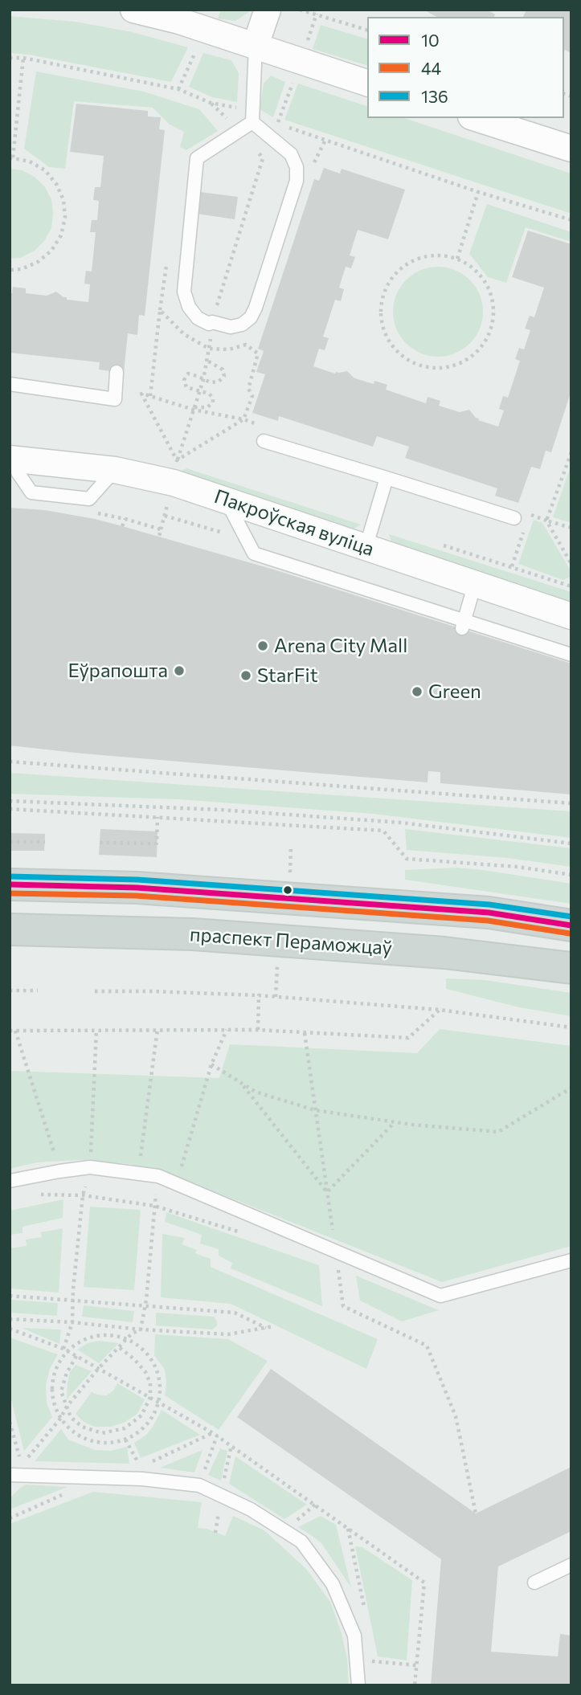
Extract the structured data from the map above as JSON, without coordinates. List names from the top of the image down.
{
  "streets": {
    "main road": ["праспект Пераможцаў"],
    "street": ["Пакроўская вуліца"]
  },
  "places": [
    "Arena City Mall",
    "Еўрапошта",
    "StarFit",
    "Green"
  ],
  "lines": ["transit line 136", "transit line 10", "transit line 44"],
  "legend": ["10", "44", "136"]
}
